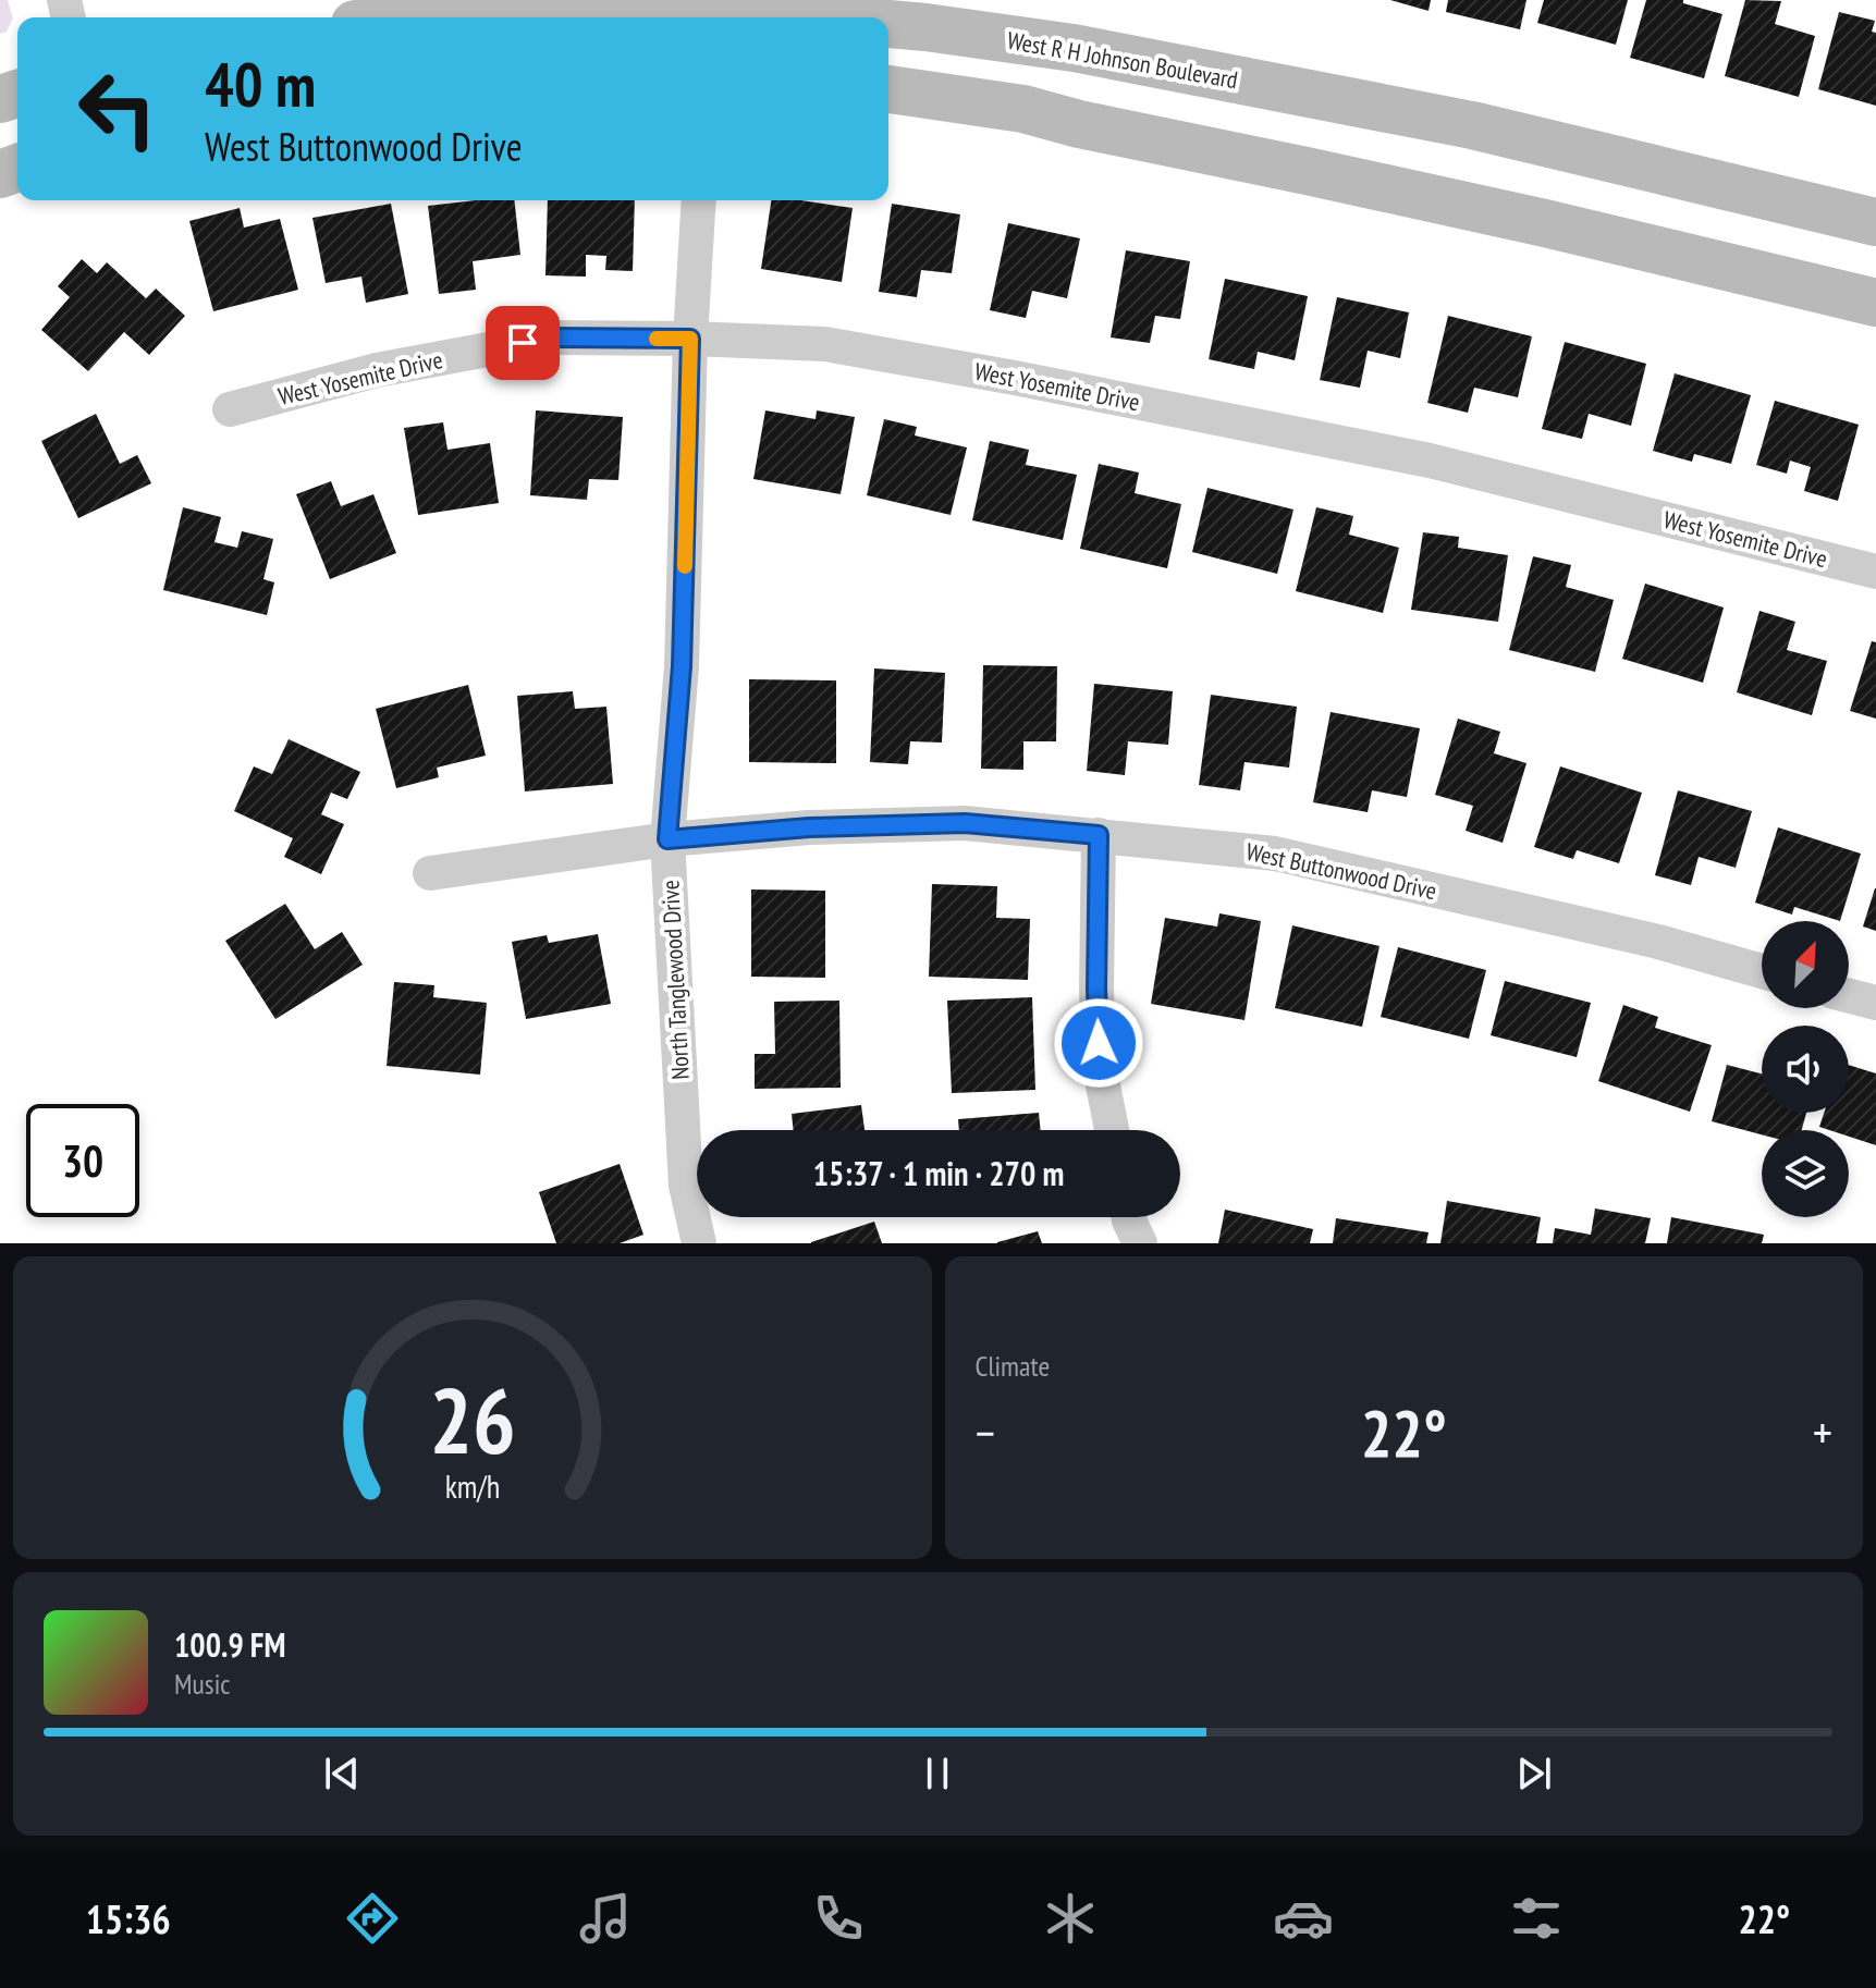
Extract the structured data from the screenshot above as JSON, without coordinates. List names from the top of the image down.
{
  "streets": {
    "main road": ["West R H Johnson Boulevard"],
    "street": ["West Yosemite Drive", "West Buttonwood Drive", "North Tanglewood Drive"]
  },
  "crossings": [
    ["West Yosemite Drive", "North Tanglewood Drive"],
    ["West Buttonwood Drive", "North Tanglewood Drive"]
  ],
  "north": "top right",
  "page": {
    "turn": ["40 m", "West Buttonwood Drive"],
    "limit": "30",
    "trip": "15:37 · 1 min · 270 m",
    "tile": "Climate",
    "heat": ["−", "22°", "+"],
    "song": ["100.9 FM", "Music"],
    "tabs": ["15:36", "22°"],
    "gauge": ["26", "km/h"]
  }
}
